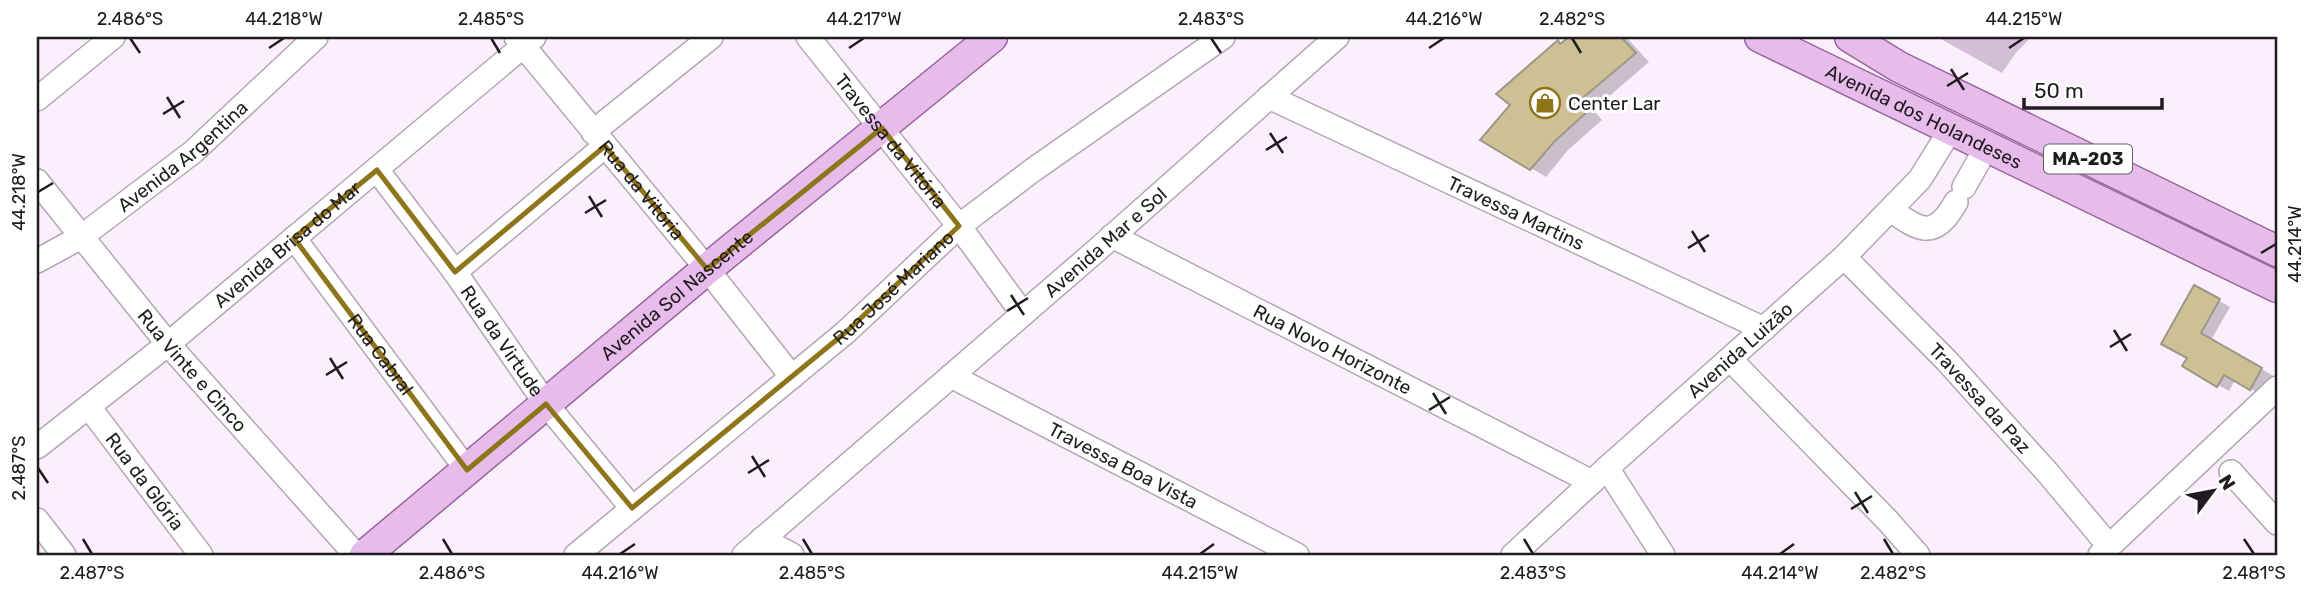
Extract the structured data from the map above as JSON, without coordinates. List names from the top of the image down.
{
  "streets": {
    "main road": ["Avenida dos Holandeses", "MA-203", "Avenida Sol Nascente"],
    "street": [
      "Travessa da Vitória",
      "Avenida Argentina",
      "Rua da Vitória",
      "Travessa Martins",
      "Avenida Mar e Sol",
      "Avenida Brisa do Mar",
      "Rua José Mariano",
      "Rua da Virtude",
      "Avenida Luizão",
      "Rua Novo Horizonte",
      "Rua Cabral",
      "Rua Vinte e Cinco",
      "Travessa da Paz",
      "Travessa Boa Vista",
      "Rua da Glória"
    ]
  },
  "crossings": [
    ["Avenida dos Holandeses", "Avenida Luizão"],
    ["Travessa da Vitória", "Avenida Mar e Sol"],
    ["Travessa da Vitória", "Rua José Mariano"],
    ["Travessa da Vitória", "Avenida Sol Nascente"],
    ["Avenida Argentina", "Rua Vinte e Cinco"],
    ["Rua da Vitória", "Avenida Brisa do Mar"],
    ["Rua da Vitória", "Rua José Mariano"],
    ["Rua da Vitória", "Avenida Sol Nascente"],
    ["Travessa Martins", "Avenida Mar e Sol"],
    ["Travessa Martins", "Avenida Luizão"],
    ["Avenida Mar e Sol", "Rua Novo Horizonte"],
    ["Avenida Mar e Sol", "Travessa Boa Vista"],
    ["Avenida Brisa do Mar", "Rua da Virtude"],
    ["Avenida Brisa do Mar", "Rua Cabral"],
    ["Avenida Brisa do Mar", "Rua Vinte e Cinco"],
    ["Avenida Brisa do Mar", "Rua da Glória"],
    ["Rua José Mariano", "Rua da Virtude"],
    ["Avenida Sol Nascente", "Rua da Virtude"],
    ["Avenida Sol Nascente", "Rua Cabral"],
    ["Avenida Luizão", "Rua Novo Horizonte"],
    ["Avenida Luizão", "Travessa da Paz"]
  ],
  "places": {
    "shop": ["Center Lar"]
  },
  "scale_bar": "50 m",
  "north": "top right",
  "coordinates": [
    "2.486°S",
    "44.218°W",
    "2.485°S",
    "44.217°W",
    "2.483°S",
    "44.216°W",
    "2.482°S",
    "44.215°W",
    "44.214°W",
    "2.487°S",
    "2.481°S"
  ]
}
